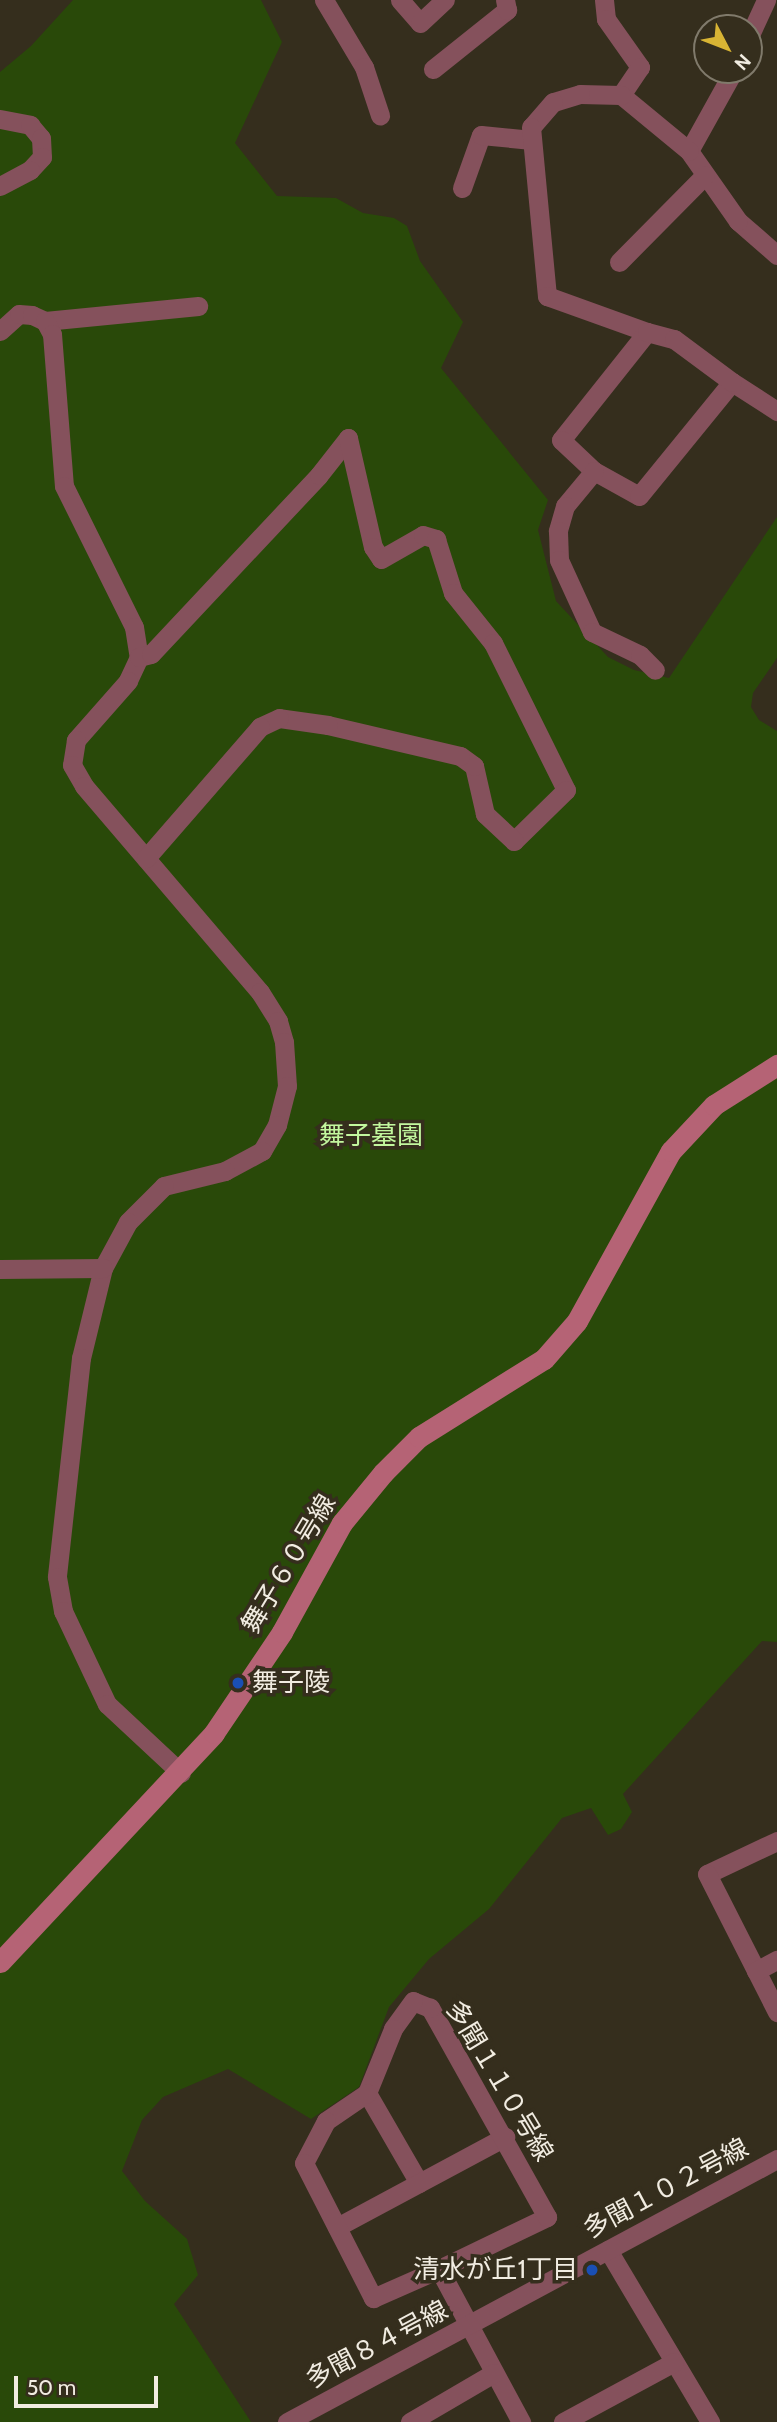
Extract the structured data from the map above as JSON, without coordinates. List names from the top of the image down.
{
  "streets": {
    "street": [
      "舞子６０号線",
      "多聞１１０号線",
      "多聞１０２号線",
      "多聞８４号線"
    ]
  },
  "crossings": [
    ["多聞１０２号線", "多聞８４号線"]
  ],
  "parks": ["舞子墓園"],
  "places": ["舞子陵", "清水が丘1丁目"],
  "scale_bar": "50 m",
  "north": "bottom right"
}
